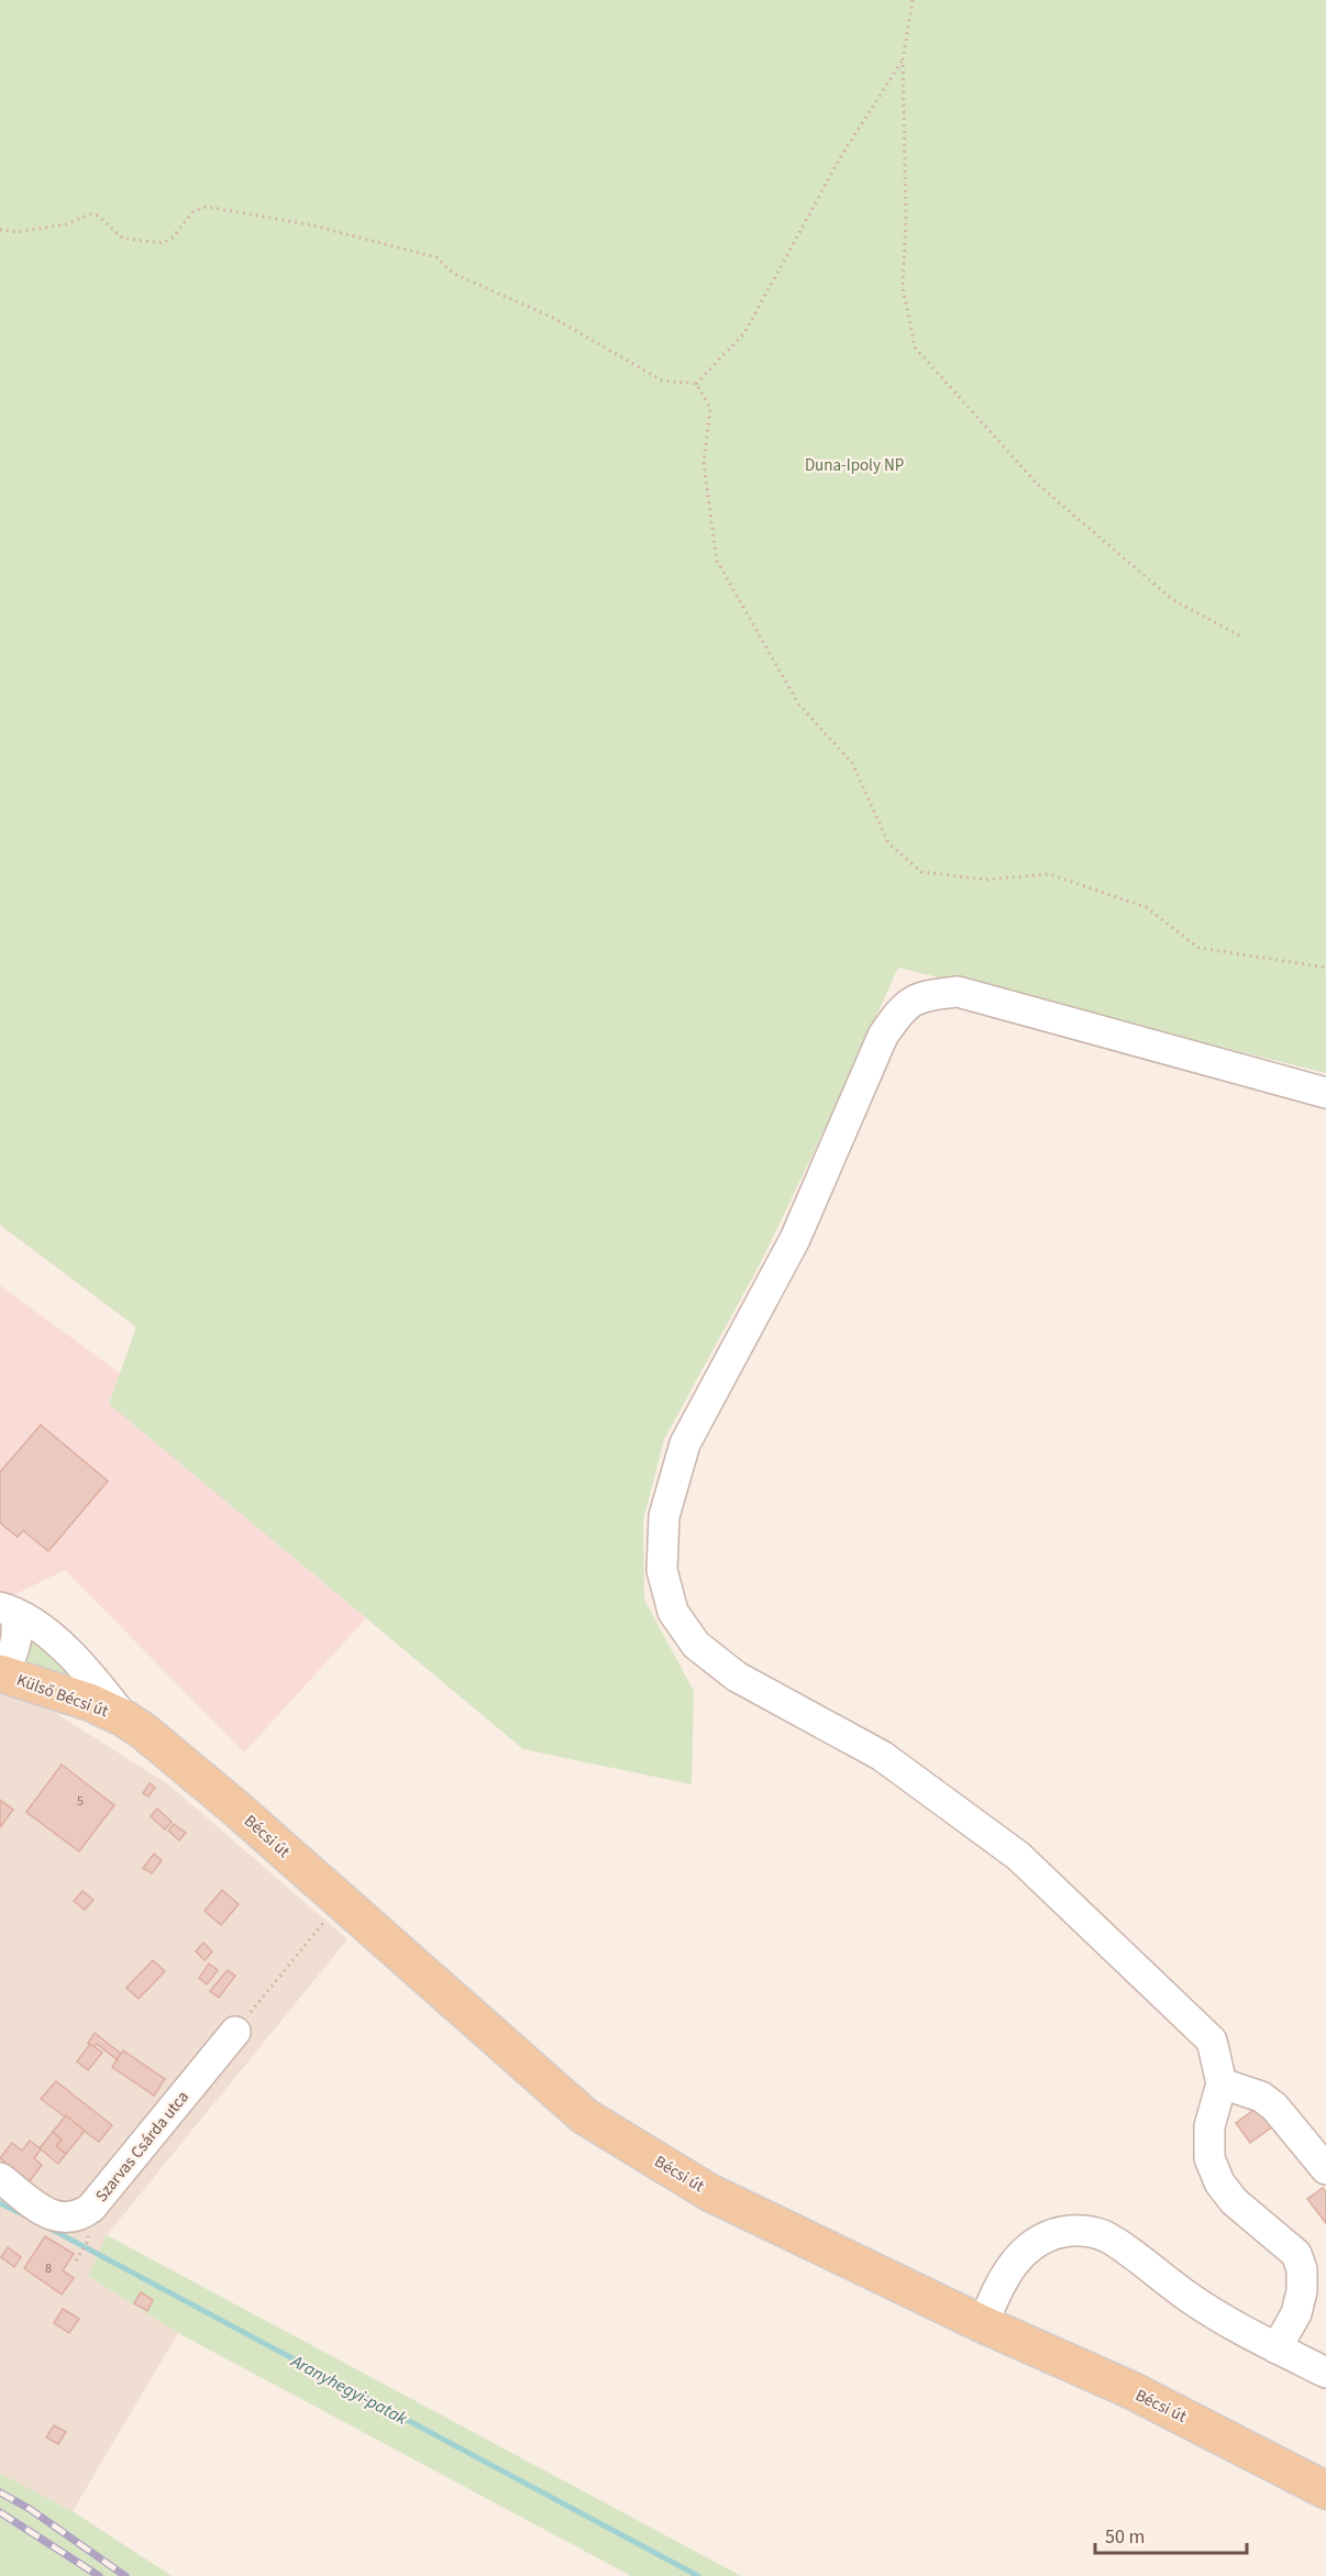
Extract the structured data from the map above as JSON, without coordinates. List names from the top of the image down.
{
  "streets": {
    "main road": ["Külső Bécsi út", "Bécsi út"],
    "street": ["Szarvas Csárda utca"]
  },
  "crossings": [
    ["Külső Bécsi út", "Bécsi út"]
  ],
  "water": ["Aranyhegyi-patak"],
  "parks": ["Duna-Ipoly NP"],
  "house_numbers": ["5", "8"],
  "scale_bar": "50 m"
}
